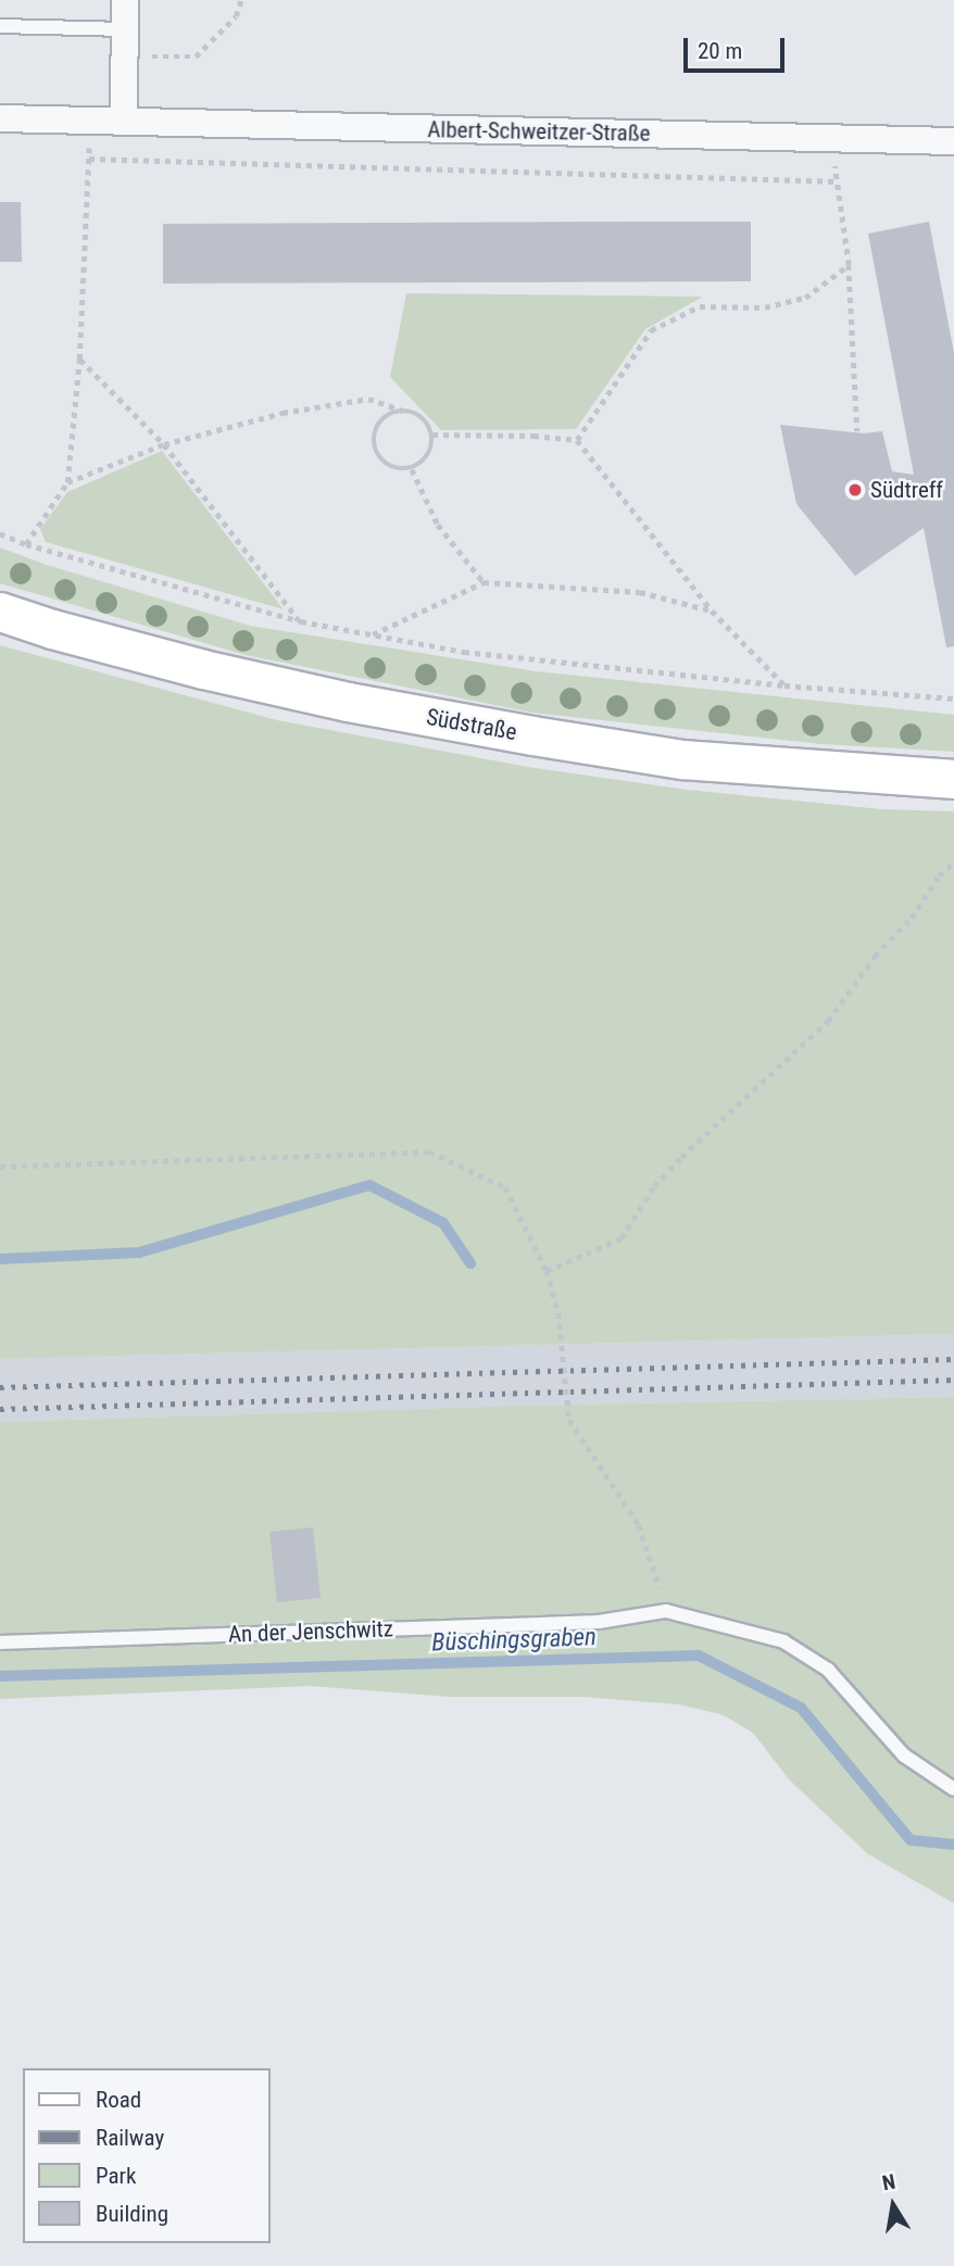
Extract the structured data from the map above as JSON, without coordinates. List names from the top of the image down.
{
  "streets": {
    "main road": ["Südstraße"],
    "street": ["Albert-Schweitzer-Straße"],
    "lane": ["An der Jenschwitz"]
  },
  "water": ["Büschingsgraben"],
  "places": ["Südtreff"],
  "legend": [
    "Road",
    "Railway",
    "Park",
    "Building"
  ],
  "scale_bar": "20 m",
  "north": "top"
}
